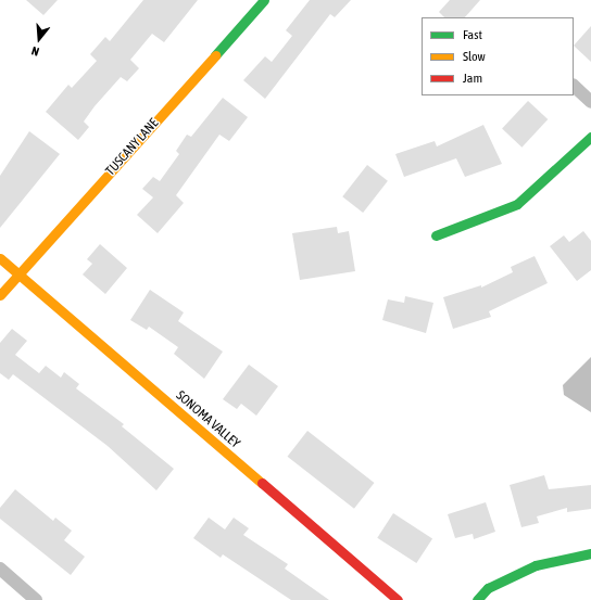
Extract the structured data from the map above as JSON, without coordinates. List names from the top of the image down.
{
  "streets": {
    "street": ["TUSCANY LANE", "SONOMA VALLEY"]
  },
  "crossings": [
    ["TUSCANY LANE", "SONOMA VALLEY"]
  ],
  "legend": ["Fast", "Slow", "Jam"],
  "north": "bottom"
}
